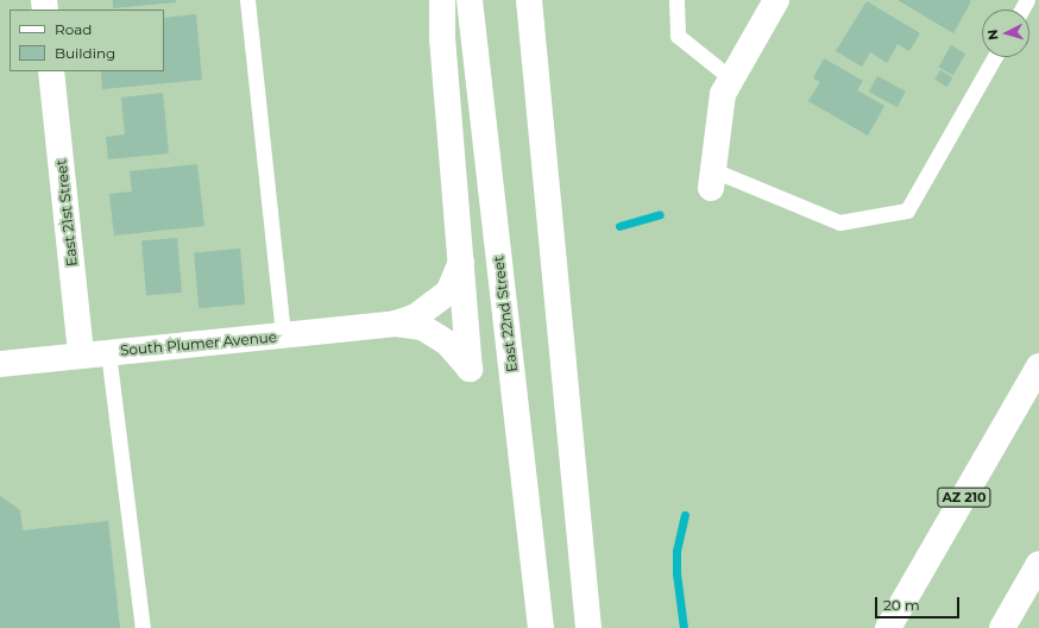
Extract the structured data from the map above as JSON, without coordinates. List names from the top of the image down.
{
  "streets": {
    "main road": [
      "East 21st Street",
      "East 22nd Street",
      "South Plumer Avenue",
      "AZ 210"
    ]
  },
  "crossings": [
    ["East 21st Street", "South Plumer Avenue"]
  ],
  "legend": ["Road", "Building"],
  "scale_bar": "20 m",
  "north": "left"
}
